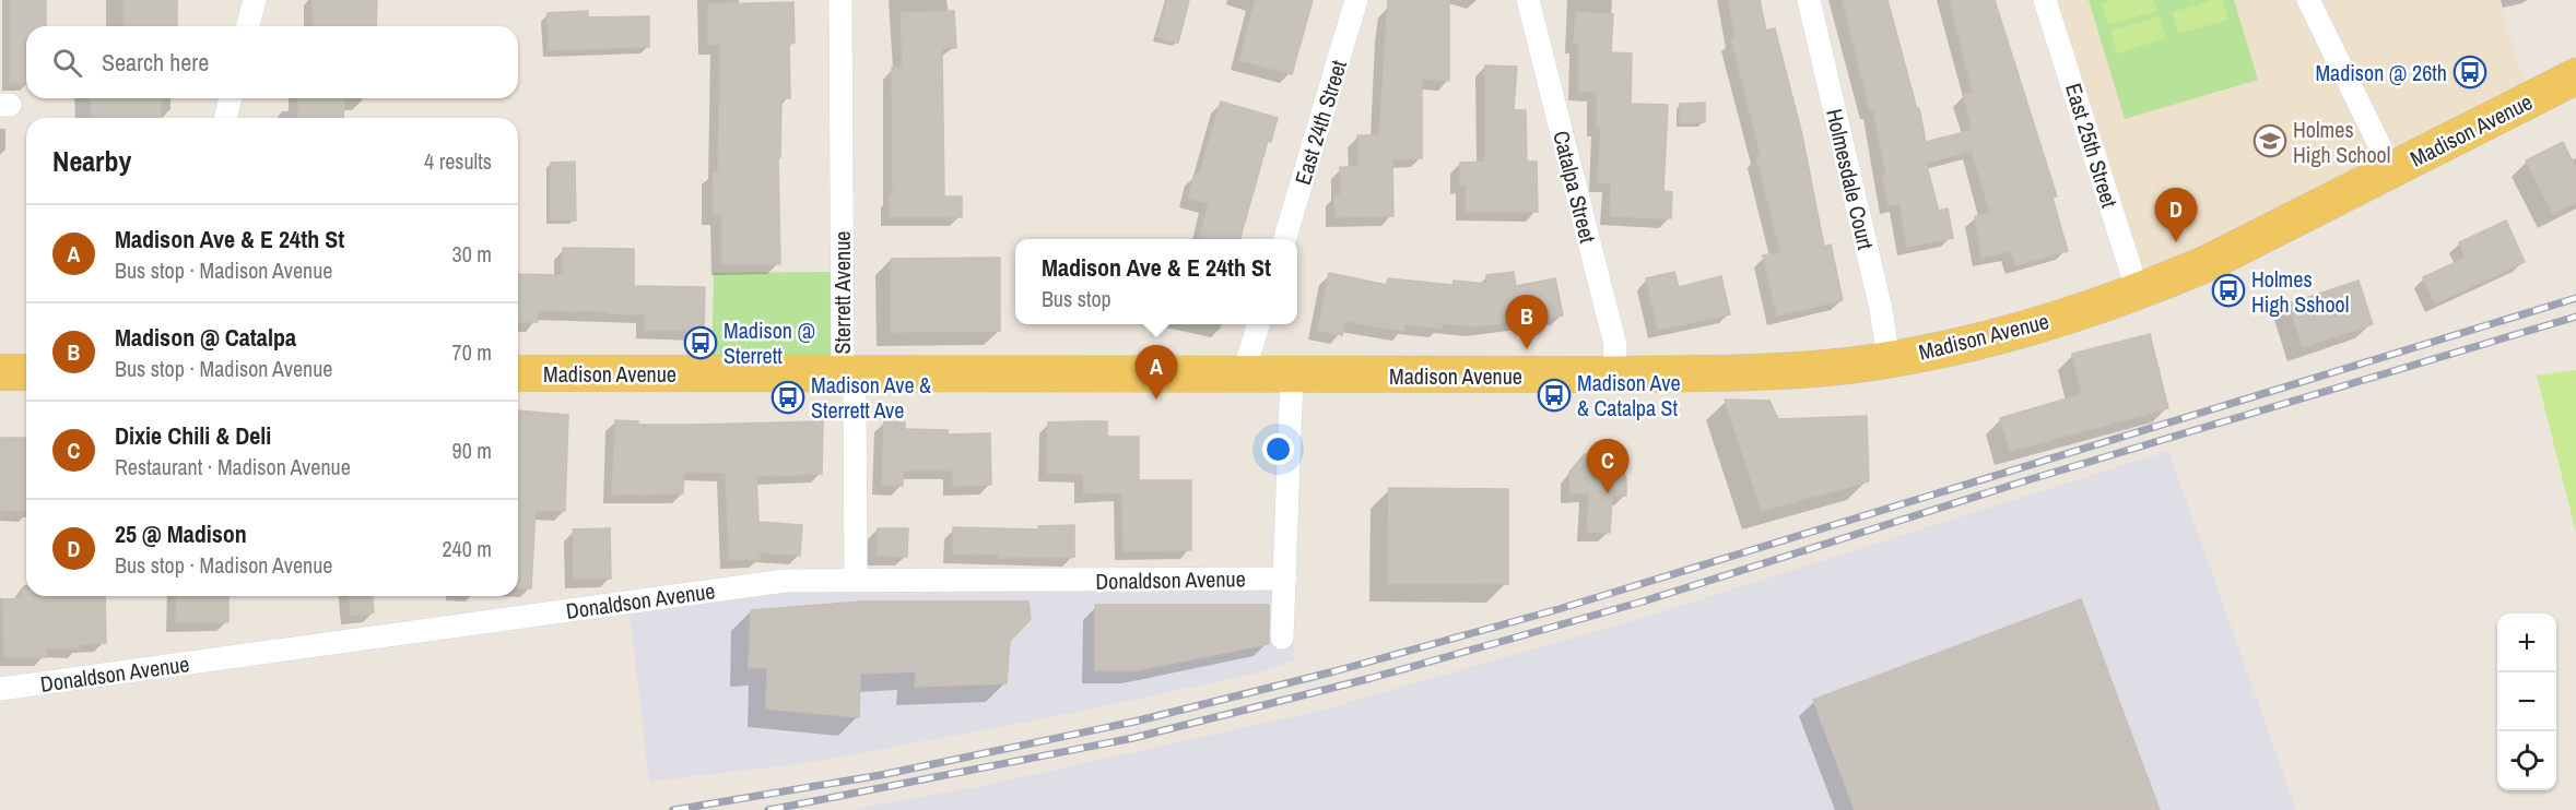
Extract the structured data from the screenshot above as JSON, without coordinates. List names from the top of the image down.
{
  "streets": {
    "main road": ["Madison Avenue"],
    "street": [
      "East 24th Street",
      "East 25th Street",
      "Holmesdale Court",
      "Catalpa Street",
      "Sterrett Avenue",
      "Donaldson Avenue"
    ]
  },
  "crossings": [
    ["Madison Avenue", "East 25th Street"],
    ["Madison Avenue", "Holmesdale Court"],
    ["Madison Avenue", "Catalpa Street"],
    ["Madison Avenue", "Sterrett Avenue"],
    ["Sterrett Avenue", "Donaldson Avenue"]
  ],
  "places": {
    "bus stop": [
      "Madison @ 26th",
      "Holmes High Sshool",
      "Madison @ Sterrett",
      "Madison Ave & Catalpa St",
      "Madison Ave & Sterrett Ave"
    ],
    "school or university": ["Holmes High School"]
  },
  "page": {
    "search": "Search here",
    "heading": ["Nearby", "4 results"],
    "pins": [
      "D",
      "B",
      "A",
      "C"
    ],
    "list": [
      {
        "mark": "A",
        "name": "Madison Ave & E 24th St",
        "note": "Bus stop · Madison Avenue",
        "value": "30 m"
      },
      {
        "mark": "B",
        "name": "Madison @ Catalpa",
        "note": "Bus stop · Madison Avenue",
        "value": "70 m"
      },
      {
        "mark": "C",
        "name": "Dixie Chili & Deli",
        "note": "Restaurant · Madison Avenue",
        "value": "90 m"
      },
      {
        "mark": "D",
        "name": "25 @ Madison",
        "note": "Bus stop · Madison Avenue",
        "value": "240 m"
      }
    ],
    "popup": ["Madison Ave & E 24th St", "Bus stop"],
    "map_buttons": ["+", "−"]
  }
}
